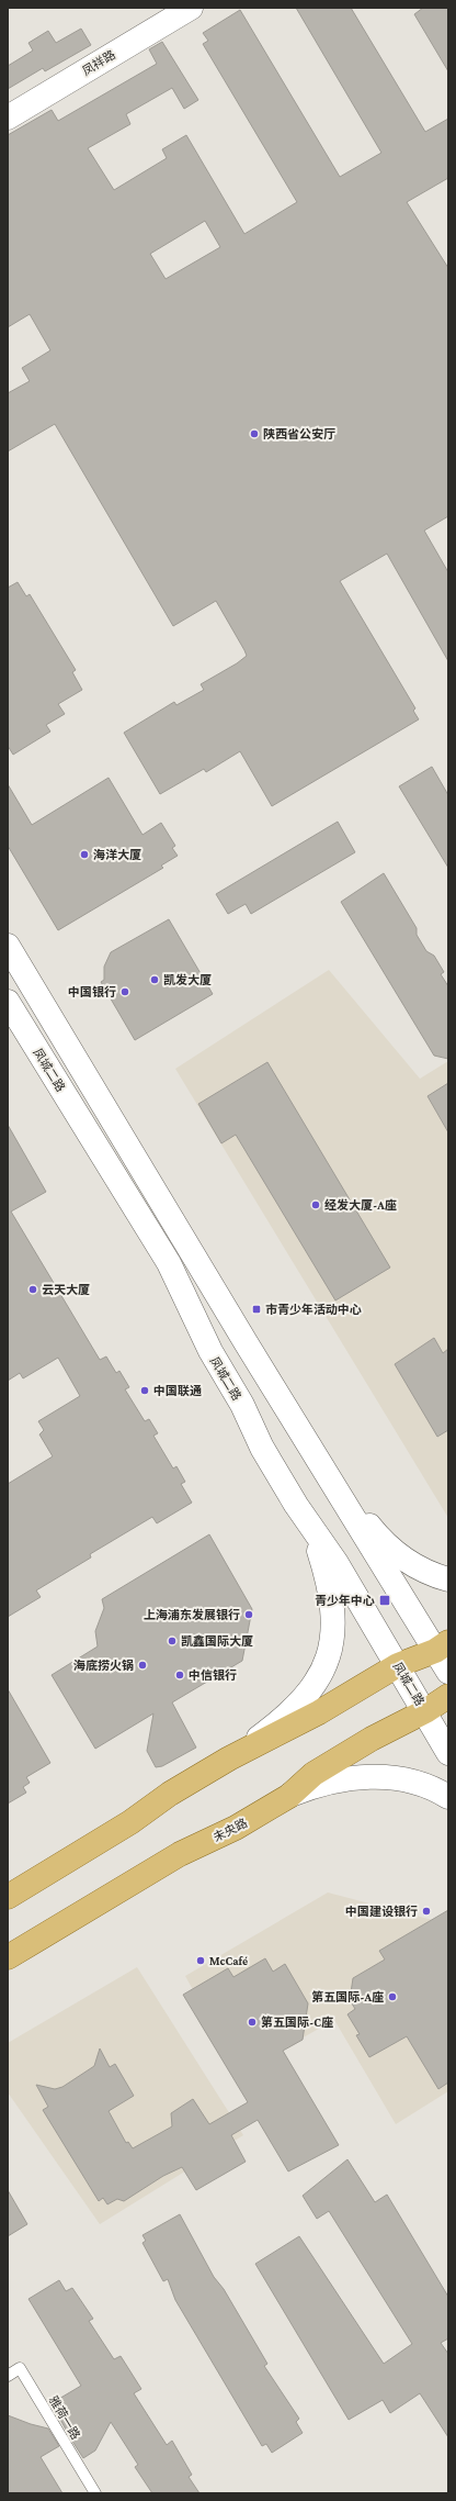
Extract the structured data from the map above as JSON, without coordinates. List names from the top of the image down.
{
  "streets": {
    "main road": ["凤祥路", "凤城二路", "未央路"],
    "lane": ["雅荷一路"]
  },
  "crossings": [
    ["凤城二路", "未央路"]
  ],
  "places": {
    "other": [
      "陕西省公安厅",
      "海洋大厦",
      "凯发大厦",
      "中国银行",
      "经发大厦-A座",
      "云天大厦",
      "中国联通",
      "上海浦东发展银行",
      "凯鑫国际大厦",
      "海底捞火锅",
      "中信银行",
      "中国建设银行",
      "McCafé",
      "第五国际-A座",
      "第五国际-C座"
    ],
    "transit": ["市青少年活动中心", "青少年中心"]
  }
}
